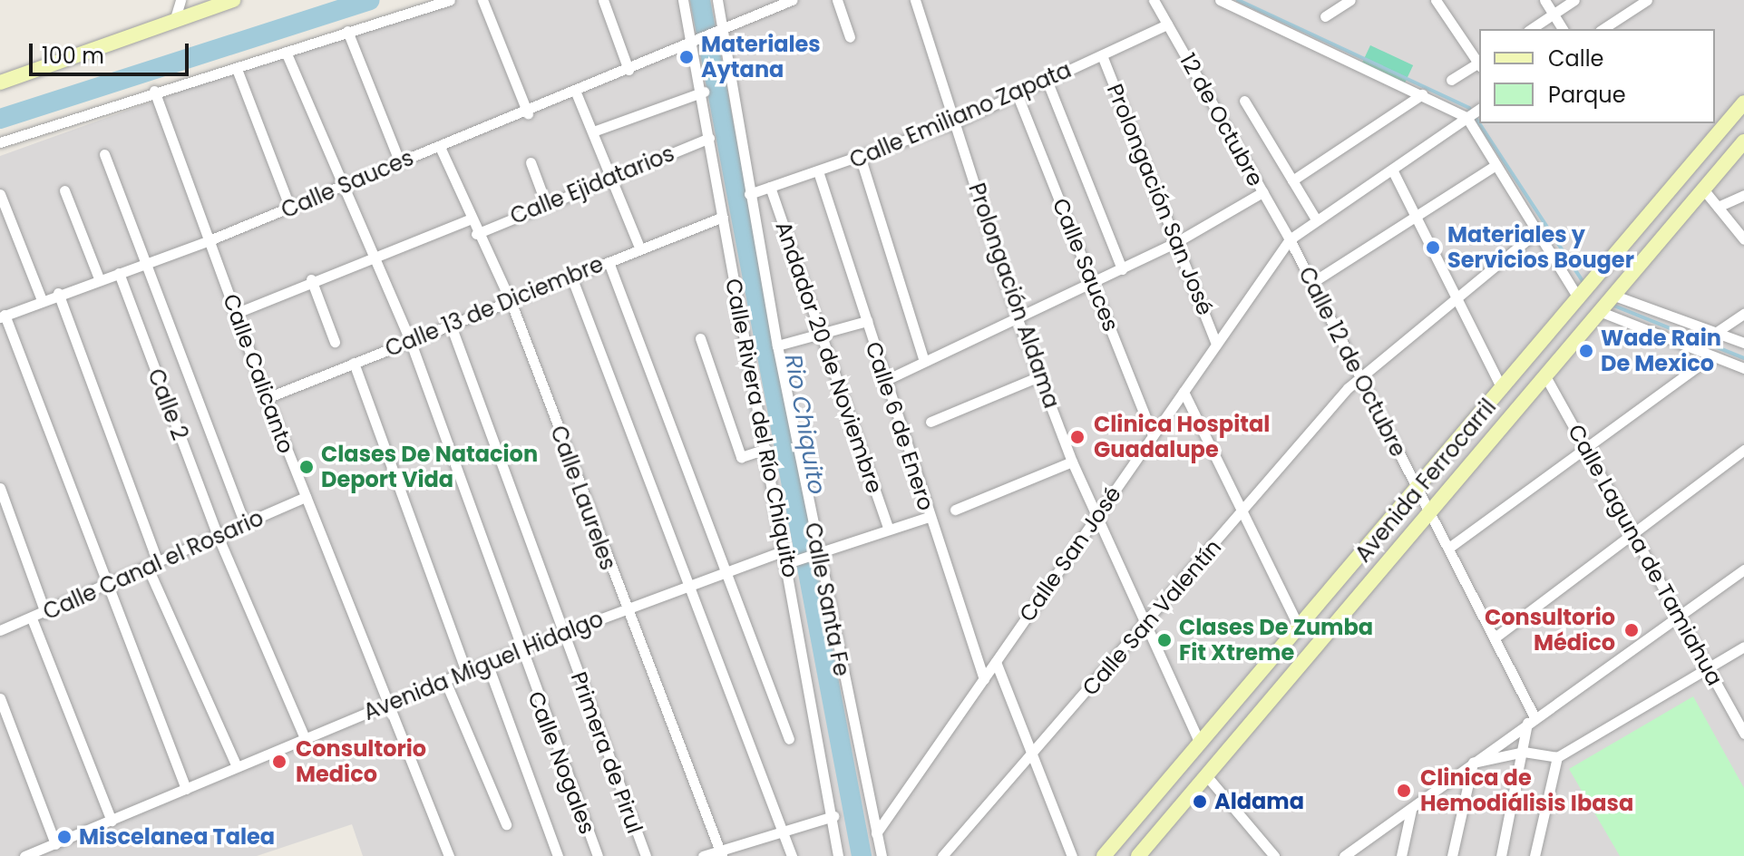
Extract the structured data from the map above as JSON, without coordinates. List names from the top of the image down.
{
  "streets": {
    "main road": ["Avenida Ferrocarril"],
    "street": [
      "Calle Emiliano Zapata",
      "12 de Octubre",
      "Calle Sauces",
      "Calle Ejidatarios",
      "Prolongación San José",
      "Prolongación Aldama",
      "Calle 13 de Diciembre",
      "Andador 20 de Noviembre",
      "Calle 12 de Octubre",
      "Calle Calicanto",
      "Calle 2",
      "Calle 6 de Enero",
      "Calle Rivera del Río Chiquito",
      "Calle Laureles",
      "Calle San José",
      "Calle Laguna de Tamiahua",
      "Calle Canal el Rosario",
      "Calle Santa Fe",
      "Calle San Valentín",
      "Avenida Miguel Hidalgo",
      "Primera de Pirul",
      "Calle Nogales"
    ]
  },
  "crossings": [
    ["Calle Emiliano Zapata", "12 de Octubre"],
    ["Calle Emiliano Zapata", "Calle Sauces"],
    ["Calle Emiliano Zapata", "Prolongación San José"],
    ["Calle Emiliano Zapata", "Prolongación Aldama"],
    ["Calle Emiliano Zapata", "Andador 20 de Noviembre"],
    ["Calle Emiliano Zapata", "Calle 6 de Enero"],
    ["Calle Emiliano Zapata", "Calle Santa Fe"],
    ["12 de Octubre", "Calle 12 de Octubre"],
    ["12 de Octubre", "Calle San José"],
    ["Calle Sauces", "Calle Calicanto"],
    ["Calle Sauces", "Calle 2"],
    ["Calle Sauces", "Calle Rivera del Río Chiquito"],
    ["Calle Sauces", "Calle Laureles"],
    ["Calle Sauces", "Calle San José"],
    ["Calle Sauces", "Calle Santa Fe"],
    ["Calle Sauces", "Calle Nogales"],
    ["Calle Ejidatarios", "Calle Rivera del Río Chiquito"],
    ["Calle Ejidatarios", "Calle Laureles"],
    ["Prolongación San José", "Calle San José"],
    ["Prolongación Aldama", "Avenida Ferrocarril"],
    ["Prolongación Aldama", "Calle San José"],
    ["Prolongación Aldama", "Calle San Valentín"],
    ["Calle 13 de Diciembre", "Calle Calicanto"],
    ["Calle 13 de Diciembre", "Calle Rivera del Río Chiquito"],
    ["Calle 13 de Diciembre", "Calle Laureles"],
    ["Calle 13 de Diciembre", "Primera de Pirul"],
    ["Calle 13 de Diciembre", "Calle Nogales"],
    ["Calle 12 de Octubre", "Avenida Ferrocarril"],
    ["Calle 12 de Octubre", "Calle San José"],
    ["Calle 12 de Octubre", "Calle San Valentín"],
    ["Calle Calicanto", "Calle Canal el Rosario"],
    ["Calle Calicanto", "Avenida Miguel Hidalgo"],
    ["Calle 2", "Calle Canal el Rosario"],
    ["Calle 2", "Avenida Miguel Hidalgo"],
    ["Calle 6 de Enero", "Calle San José"],
    ["Calle Rivera del Río Chiquito", "Avenida Miguel Hidalgo"],
    ["Avenida Ferrocarril", "Calle Laguna de Tamiahua"],
    ["Calle Laureles", "Avenida Miguel Hidalgo"],
    ["Calle San José", "Calle Santa Fe"],
    ["Avenida Miguel Hidalgo", "Primera de Pirul"],
    ["Avenida Miguel Hidalgo", "Calle Nogales"]
  ],
  "water": ["Rio Chiquito"],
  "places": [
    "Materiales Aytana",
    "Materiales y Servicios Bouger",
    "Wade Rain De Mexico",
    "Clinica Hospital Guadalupe",
    "Clases De Natacion Deport Vida",
    "Consultorio Médico",
    "Clases De Zumba Fit Xtreme",
    "Consultorio Medico",
    "Clinica de Hemodiálisis Ibasa",
    "Aldama",
    "Miscelanea Talea"
  ],
  "legend": ["Calle", "Parque"],
  "scale_bar": "100 m"
}
